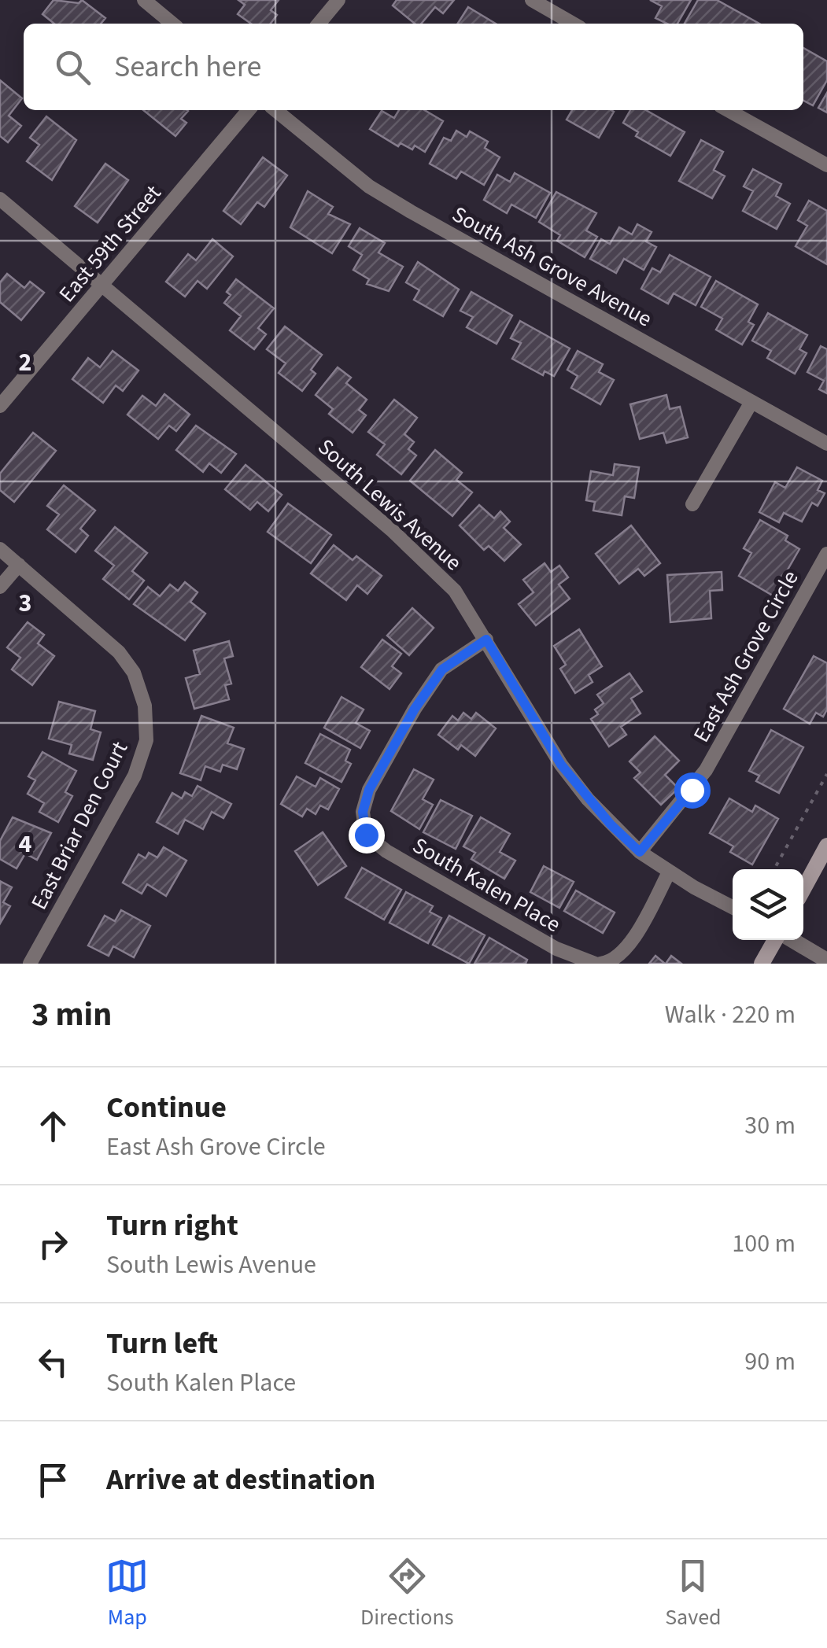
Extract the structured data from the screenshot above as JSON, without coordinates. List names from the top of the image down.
{
  "streets": {
    "street": [
      "East 59th Street",
      "South Ash Grove Avenue",
      "South Lewis Avenue",
      "East Ash Grove Circle",
      "East Briar Den Court",
      "South Kalen Place"
    ]
  },
  "crossings": [
    ["East 59th Street", "South Lewis Avenue"],
    ["South Lewis Avenue", "East Ash Grove Circle"],
    ["South Lewis Avenue", "South Kalen Place"]
  ],
  "page": {
    "search": "Search here",
    "heading": ["3 min", "Walk · 220 m"],
    "list": [
      ["Continue", "East Ash Grove Circle", "30 m"],
      ["Turn right", "South Lewis Avenue", "100 m"],
      ["Turn left", "South Kalen Place", "90 m"],
      "Arrive at destination"
    ],
    "nav": ["Map", "Directions", "Saved"]
  },
  "grid": {
    "rows": ["2", "3", "4"]
  }
}
